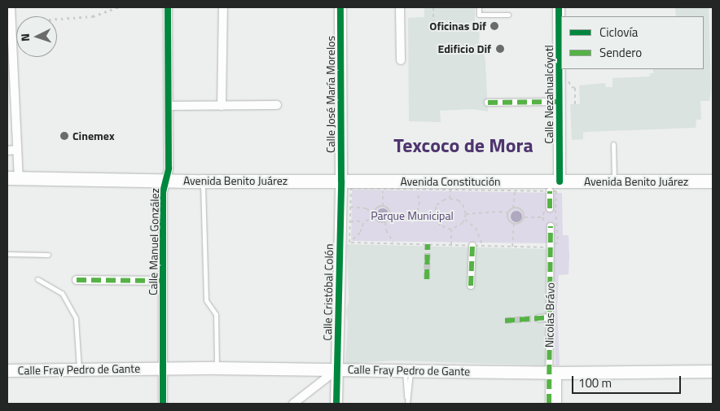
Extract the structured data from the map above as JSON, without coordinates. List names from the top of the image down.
{
  "streets": {
    "main road": ["Avenida Benito Juárez", "Avenida Constitución", "Calle Fray Pedro de Gante"],
    "street": [
      "Calle José María Morelos",
      "Calle Nezahualcóyotl",
      "Calle Manuel González",
      "Calle Cristóbal Colón",
      "Nicolas Brávo"
    ]
  },
  "crossings": [
    ["Calle José María Morelos", "Avenida Benito Juárez"],
    ["Calle José María Morelos", "Avenida Constitución"],
    ["Calle José María Morelos", "Calle Cristóbal Colón"],
    ["Calle Nezahualcóyotl", "Avenida Benito Juárez"],
    ["Calle Nezahualcóyotl", "Avenida Constitución"],
    ["Avenida Benito Juárez", "Avenida Constitución"],
    ["Avenida Benito Juárez", "Calle Manuel González"],
    ["Avenida Benito Juárez", "Calle Cristóbal Colón"],
    ["Avenida Constitución", "Calle Cristóbal Colón"],
    ["Calle Manuel González", "Calle Fray Pedro de Gante"],
    ["Calle Cristóbal Colón", "Calle Fray Pedro de Gante"],
    ["Nicolas Brávo", "Calle Fray Pedro de Gante"]
  ],
  "districts": ["Texcoco de Mora"],
  "parks": ["Parque Municipal"],
  "places": ["Oficinas Dif", "Edificio Dif", "Cinemex"],
  "legend": ["Ciclovía", "Sendero"],
  "scale_bar": "100 m",
  "north": "left"
}
